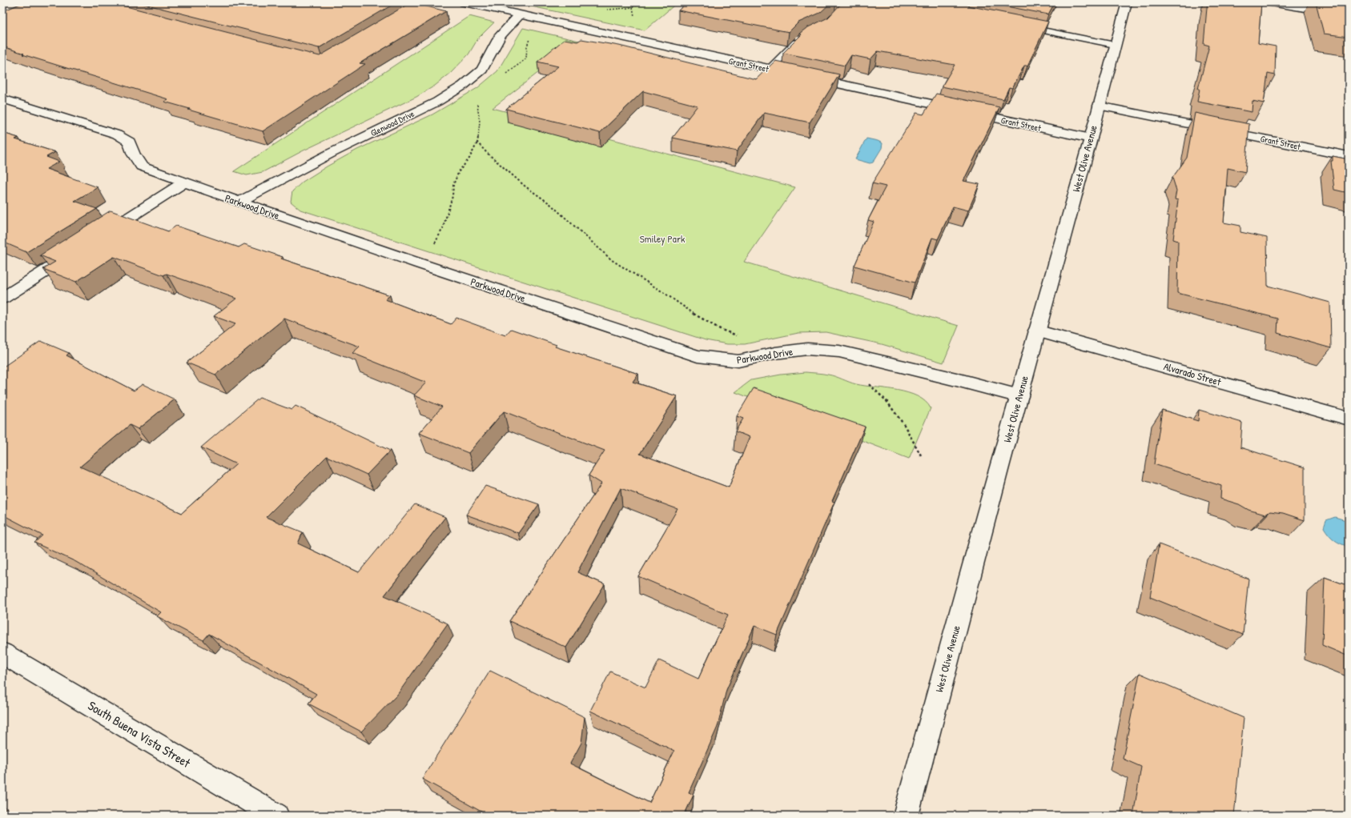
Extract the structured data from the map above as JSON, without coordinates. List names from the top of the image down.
{
  "streets": {
    "street": [
      "Grant Street",
      "Glenwood Drive",
      "West Olive Avenue",
      "Parkwood Drive",
      "Alvarado Street",
      "South Buena Vista Street"
    ]
  },
  "crossings": [
    ["Grant Street", "Glenwood Drive"],
    ["Grant Street", "West Olive Avenue"],
    ["Glenwood Drive", "Parkwood Drive"],
    ["West Olive Avenue", "Parkwood Drive"],
    ["West Olive Avenue", "Alvarado Street"]
  ],
  "parks": ["Smiley Park"]
}
